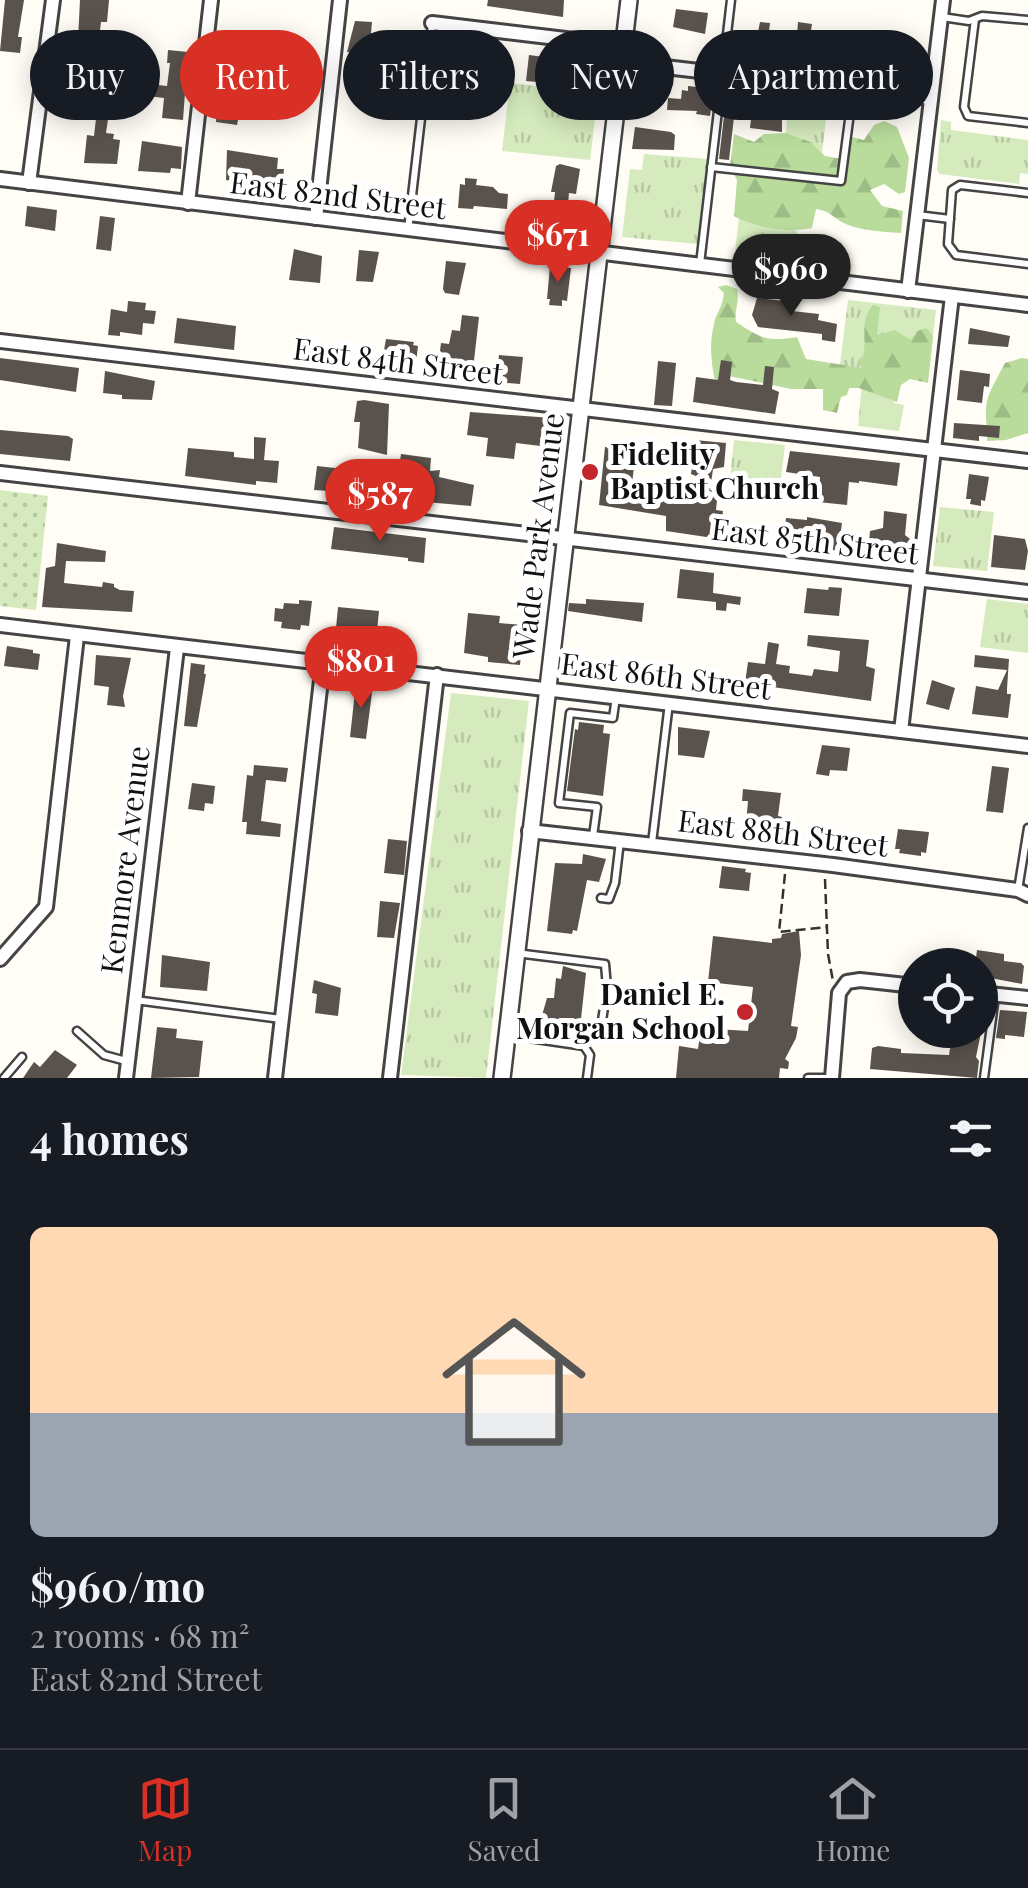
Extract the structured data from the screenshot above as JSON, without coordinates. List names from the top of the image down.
{
  "streets": {
    "street": [
      "East 82nd Street",
      "East 84th Street",
      "Wade Park Avenue",
      "East 85th Street",
      "East 86th Street",
      "East 88th Street",
      "Kenmore Avenue"
    ]
  },
  "crossings": [
    ["East 82nd Street", "Wade Park Avenue"],
    ["East 84th Street", "Wade Park Avenue"],
    ["Wade Park Avenue", "East 85th Street"],
    ["Wade Park Avenue", "East 86th Street"],
    ["Wade Park Avenue", "East 88th Street"],
    ["East 86th Street", "Kenmore Avenue"]
  ],
  "places": ["Fidelity Baptist Church", "Daniel E. Morgan School"],
  "page": {
    "chip": [
      "Buy",
      "Rent",
      "Filters",
      "New",
      "Apartment"
    ],
    "price": [
      "$671",
      "$960",
      "$587",
      "$801"
    ],
    "heading": "4 homes",
    "list": [
      {
        "name": "$960/mo",
        "note": "2 rooms · 68 m² · East 82nd Street"
      }
    ],
    "tabs": ["Map", "Saved", "Home"]
  }
}
